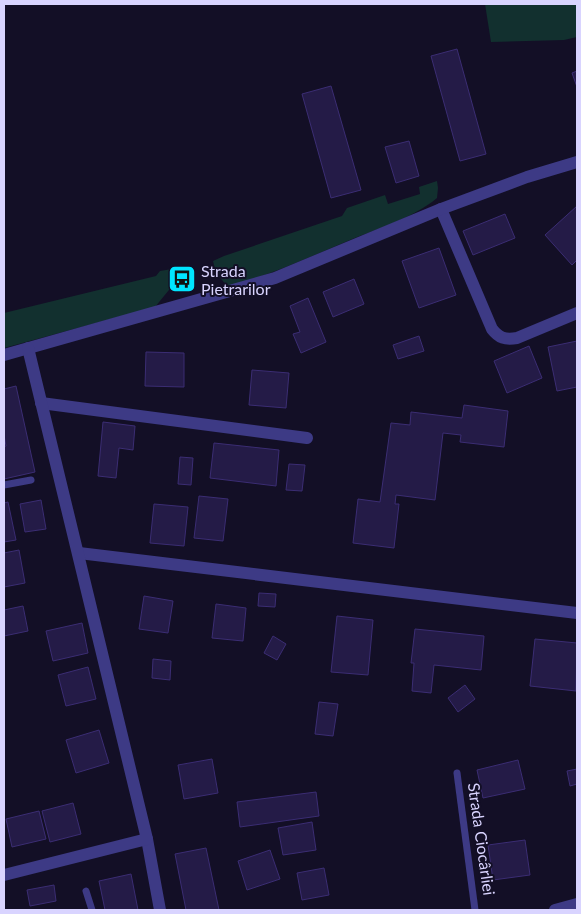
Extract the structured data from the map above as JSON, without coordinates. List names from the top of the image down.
{
  "streets": {
    "lane": ["Strada Ciocârliei"]
  },
  "places": {
    "bus stop": ["Strada Pietrarilor"]
  }
}
